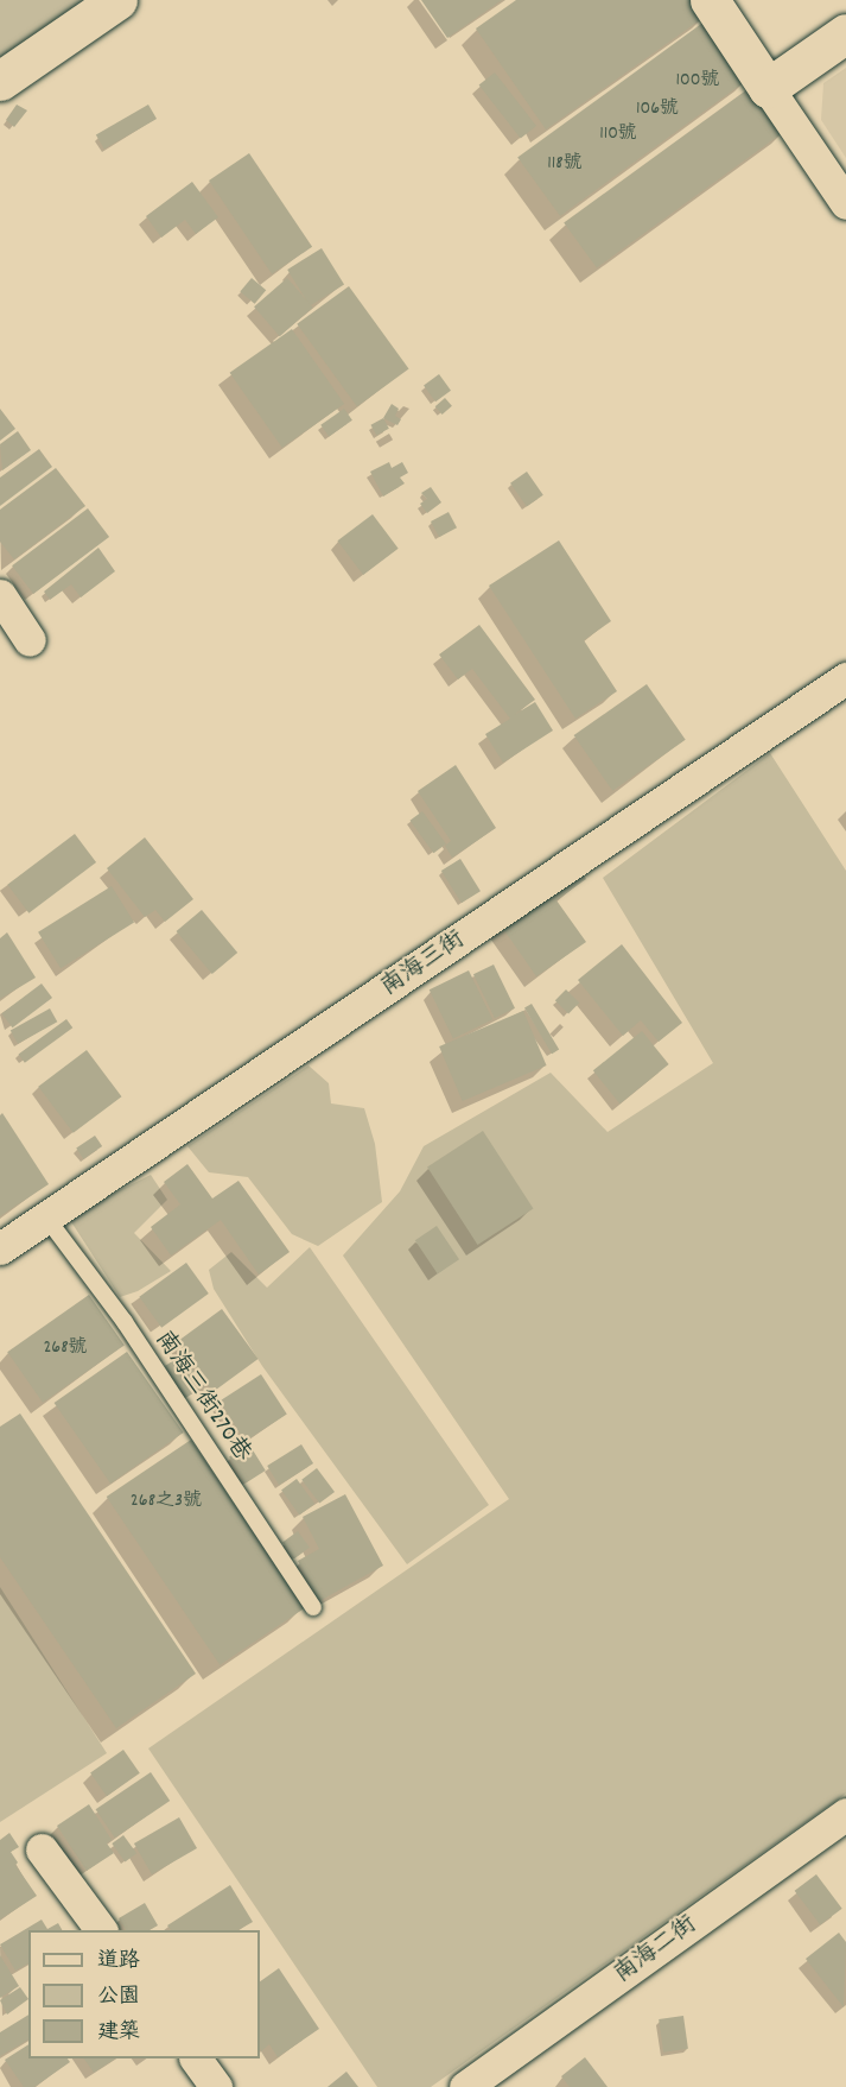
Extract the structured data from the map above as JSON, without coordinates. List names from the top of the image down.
{
  "streets": {
    "street": ["南海三街", "南海二街"],
    "lane": ["南海三街270巷"]
  },
  "crossings": [
    ["南海三街", "南海三街270巷"]
  ],
  "house_numbers": [
    "100號",
    "106號",
    "110號",
    "118號",
    "268號",
    "268之3號"
  ],
  "legend": ["道路", "公園", "建築"]
}
